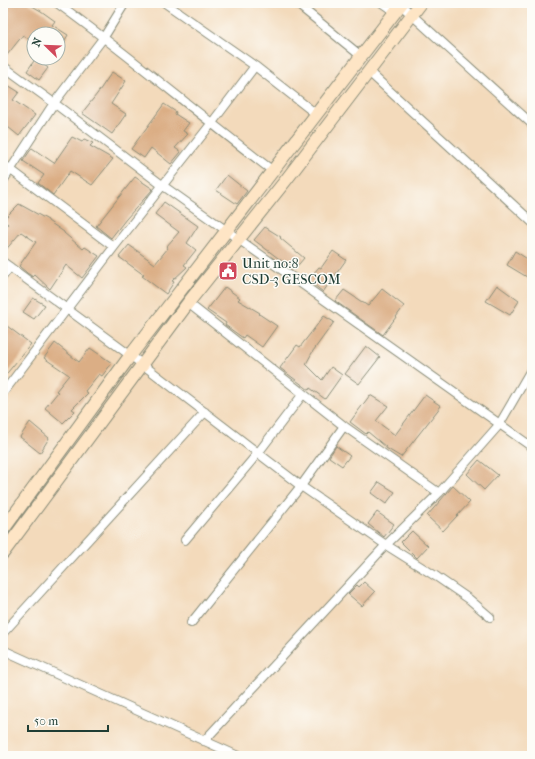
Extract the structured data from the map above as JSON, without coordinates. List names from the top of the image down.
{
  "places": {
    "public building": ["Unit no:8 CSD-3 GESCOM"]
  },
  "scale_bar": "50 m",
  "north": "top left"
}
